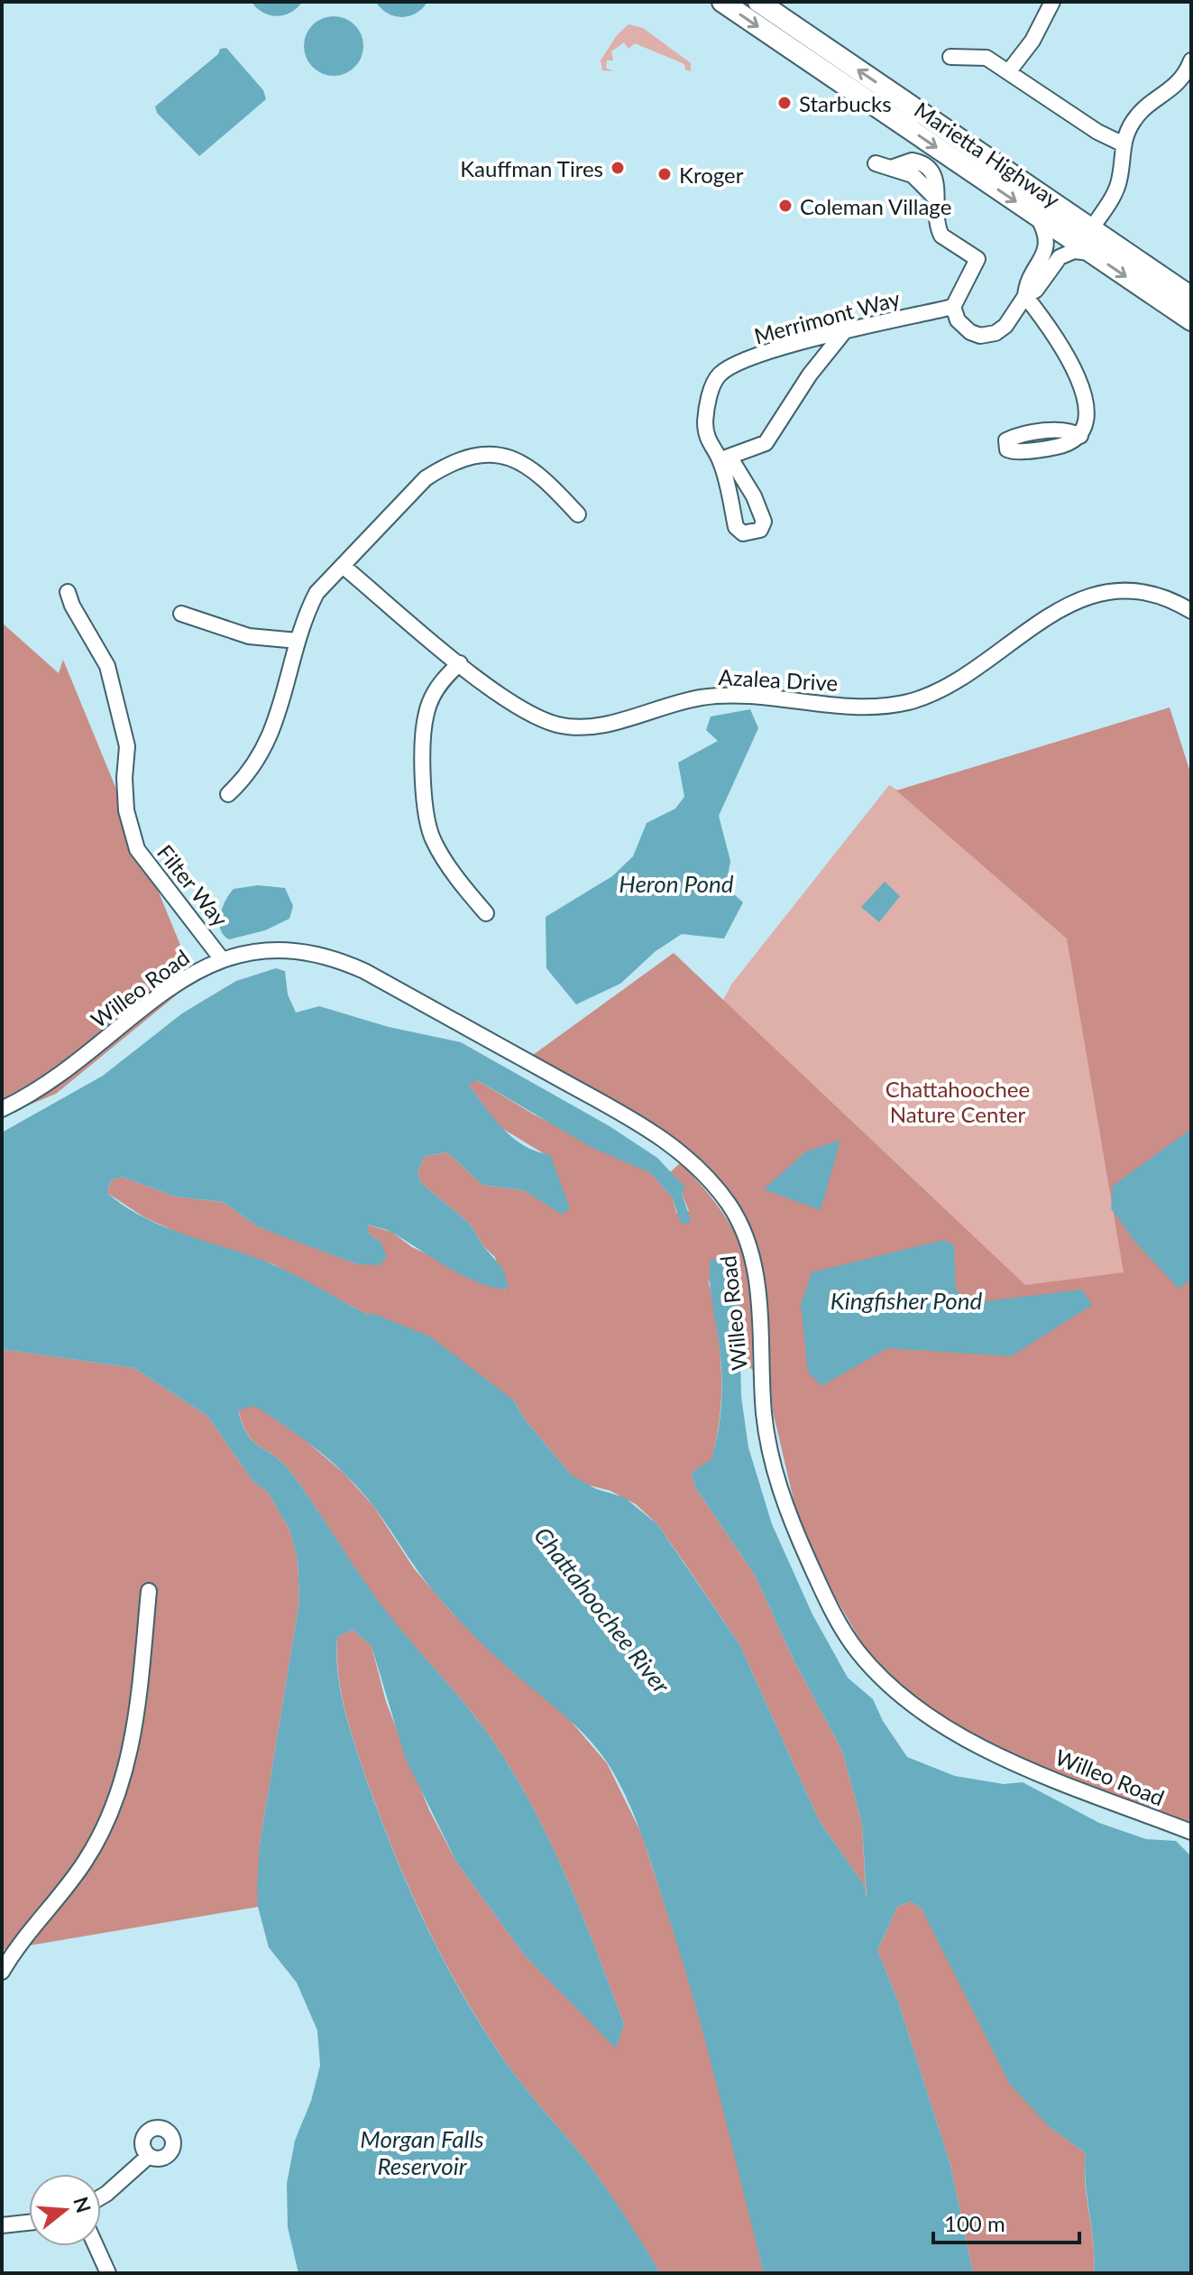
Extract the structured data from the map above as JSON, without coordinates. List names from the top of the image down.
{
  "streets": {
    "highway": ["Marietta Highway"],
    "street": [
      "Merrimont Way",
      "Azalea Drive",
      "Filter Way",
      "Willeo Road"
    ]
  },
  "crossings": [
    ["Filter Way", "Willeo Road"]
  ],
  "water": [
    "Heron Pond",
    "Kingfisher Pond",
    "Chattahoochee River",
    "Morgan Falls Reservoir"
  ],
  "parks": ["Chattahoochee Nature Center"],
  "places": [
    "Starbucks",
    "Kauffman Tires",
    "Kroger",
    "Coleman Village"
  ],
  "scale_bar": "100 m",
  "north": "right"
}
